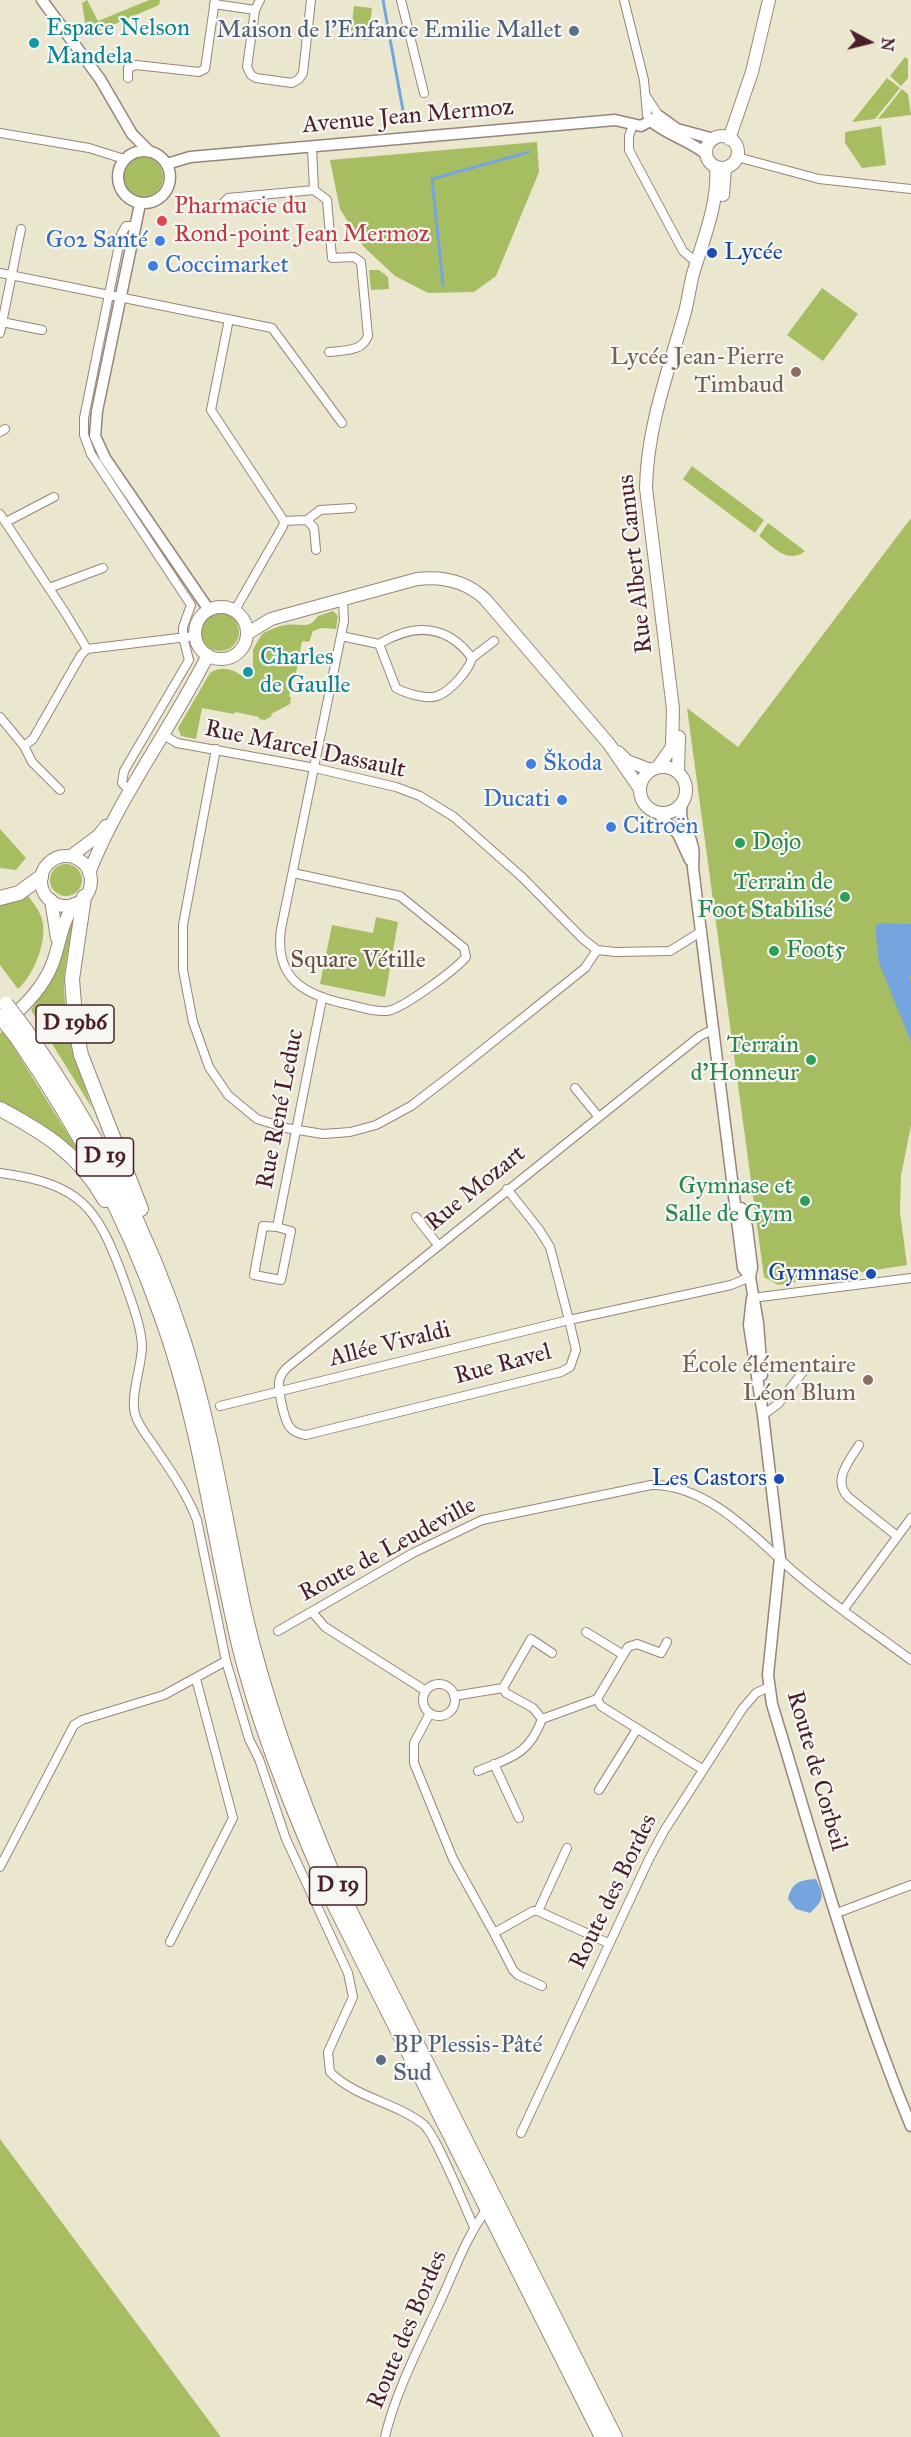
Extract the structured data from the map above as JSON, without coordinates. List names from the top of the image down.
{
  "streets": {
    "main road": ["Rue Albert Camus", "D 19b6", "D 19"],
    "street": [
      "Avenue Jean Mermoz",
      "Rue Marcel Dassault",
      "Rue René Leduc",
      "Rue Mozart",
      "Allée Vivaldi",
      "Rue Ravel",
      "Route de Leudeville",
      "Route de Corbeil",
      "Route des Bordes"
    ]
  },
  "crossings": [
    ["Rue Albert Camus", "Route de Corbeil"],
    ["D 19b6", "D 19"],
    ["D 19", "Route des Bordes"],
    ["Rue Mozart", "Allée Vivaldi"],
    ["Rue Mozart", "Rue Ravel"],
    ["Rue Mozart", "Route de Corbeil"],
    ["Allée Vivaldi", "Rue Ravel"],
    ["Rue Ravel", "Route de Corbeil"],
    ["Route de Leudeville", "Route de Corbeil"],
    ["Route de Corbeil", "Route des Bordes"]
  ],
  "parks": ["Square Vétille"],
  "places": [
    "Maison de l'Enfance Emilie Mallet",
    "Espace Nelson Mandela",
    "Pharmacie du Rond-point Jean Mermoz",
    "Go2 Santé",
    "Lycée",
    "Coccimarket",
    "Lycée Jean-Pierre Timbaud",
    "Charles de Gaulle",
    "Škoda",
    "Ducati",
    "Citroën",
    "Dojo",
    "Terrain de Foot Stabilisé",
    "Foot5",
    "Terrain d'Honneur",
    "Gymnase et Salle de Gym",
    "Gymnase",
    "École élémentaire Léon Blum",
    "Les Castors",
    "BP Plessis-Pâté Sud"
  ],
  "north": "right"
}
